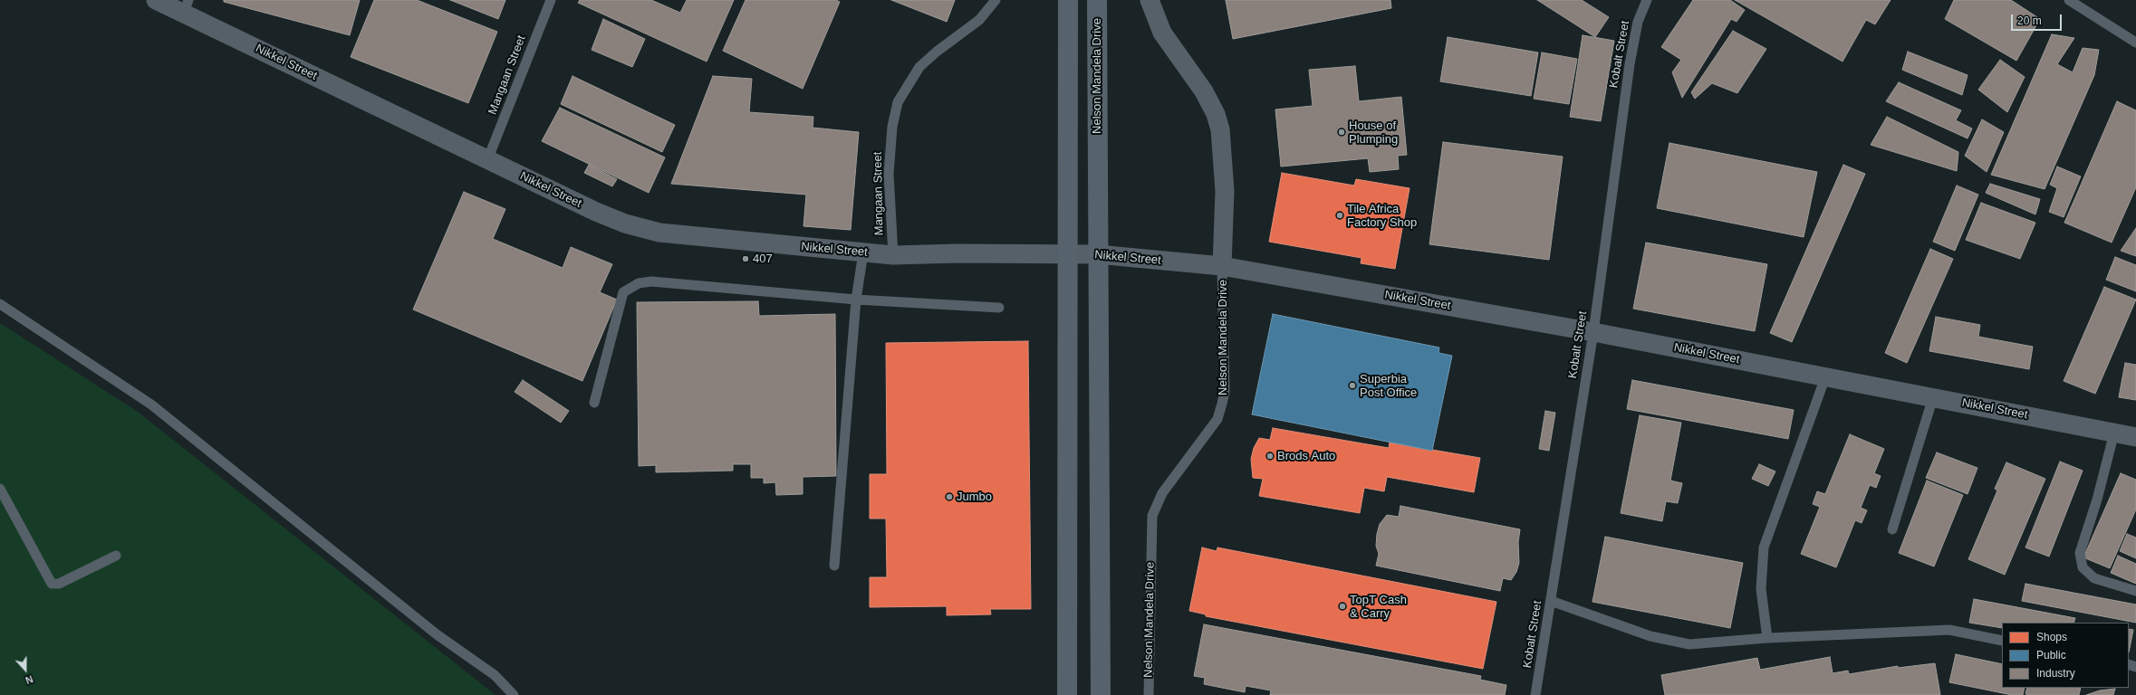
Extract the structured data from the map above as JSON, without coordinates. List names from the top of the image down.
{
  "streets": {
    "main road": ["Nelson Mandela Drive"],
    "street": ["Nikkel Street"],
    "lane": ["Kobalt Street", "Mangaan Street"]
  },
  "crossings": [
    ["Kobalt Street", "Nikkel Street"],
    ["Nikkel Street", "Mangaan Street"],
    ["Nikkel Street", "Nelson Mandela Drive"]
  ],
  "places": [
    "House of Plumping",
    "Tile Africa Factory Shop",
    "407",
    "Superbia Post Office",
    "Brods Auto",
    "Jumbo",
    "TopT Cash & Carry"
  ],
  "legend": ["Shops", "Public", "Industry"],
  "scale_bar": "20 m",
  "north": "bottom"
}
